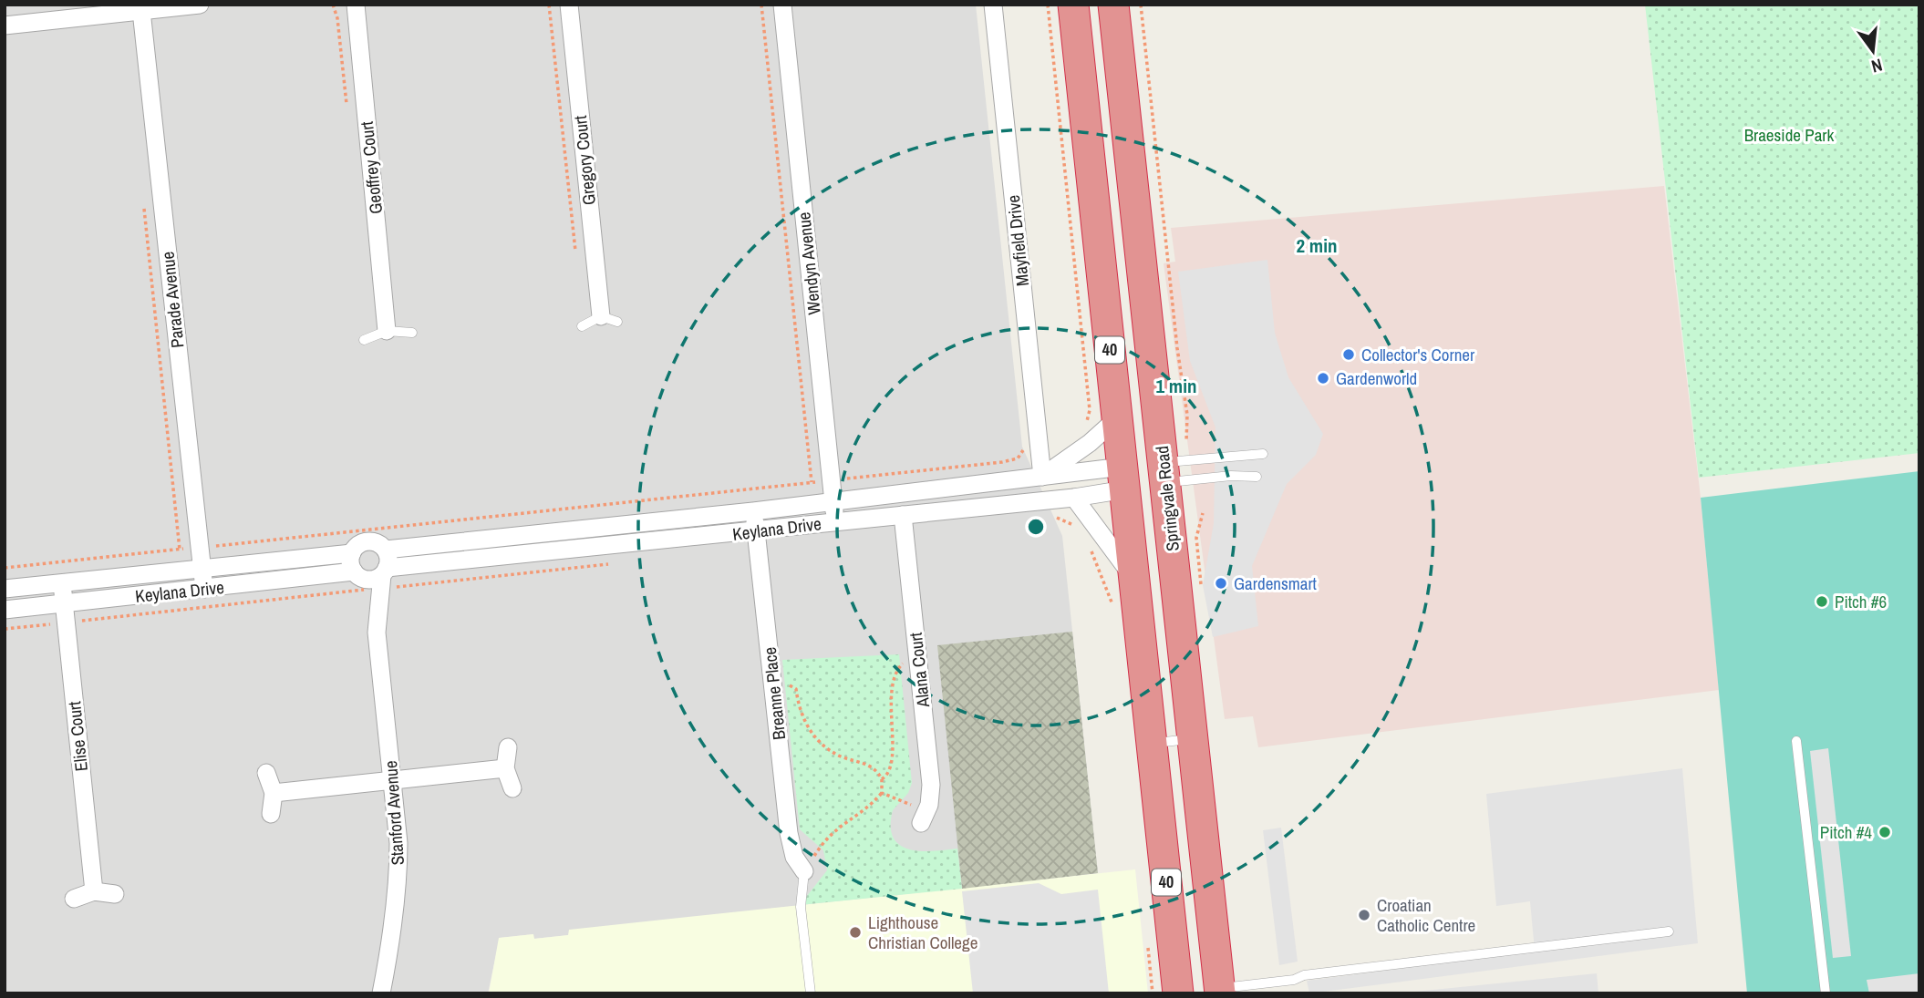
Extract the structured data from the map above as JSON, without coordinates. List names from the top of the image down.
{
  "streets": {
    "highway": ["40", "Springvale Road", "Keylana Drive"],
    "street": [
      "Gregory Court",
      "Geoffrey Court",
      "Mayfield Drive",
      "Wendyn Avenue",
      "Parade Avenue",
      "Alana Court",
      "Breanne Place",
      "Elise Court",
      "Stanford Avenue"
    ]
  },
  "crossings": [
    ["Mayfield Drive", "Keylana Drive"],
    ["Wendyn Avenue", "Keylana Drive"],
    ["Parade Avenue", "Keylana Drive"],
    ["40", "Keylana Drive"],
    ["Springvale Road", "Keylana Drive"],
    ["Keylana Drive", "Alana Court"],
    ["Keylana Drive", "Breanne Place"],
    ["Keylana Drive", "Elise Court"],
    ["Keylana Drive", "Stanford Avenue"]
  ],
  "parks": ["Braeside Park"],
  "places": [
    "Collector's Corner",
    "Gardenworld",
    "Gardensmart",
    "Pitch #6",
    "Pitch #4",
    "Croatian Catholic Centre",
    "Lighthouse Christian College"
  ],
  "north": "bottom",
  "rings": ["2 min", "1 min"]
}
